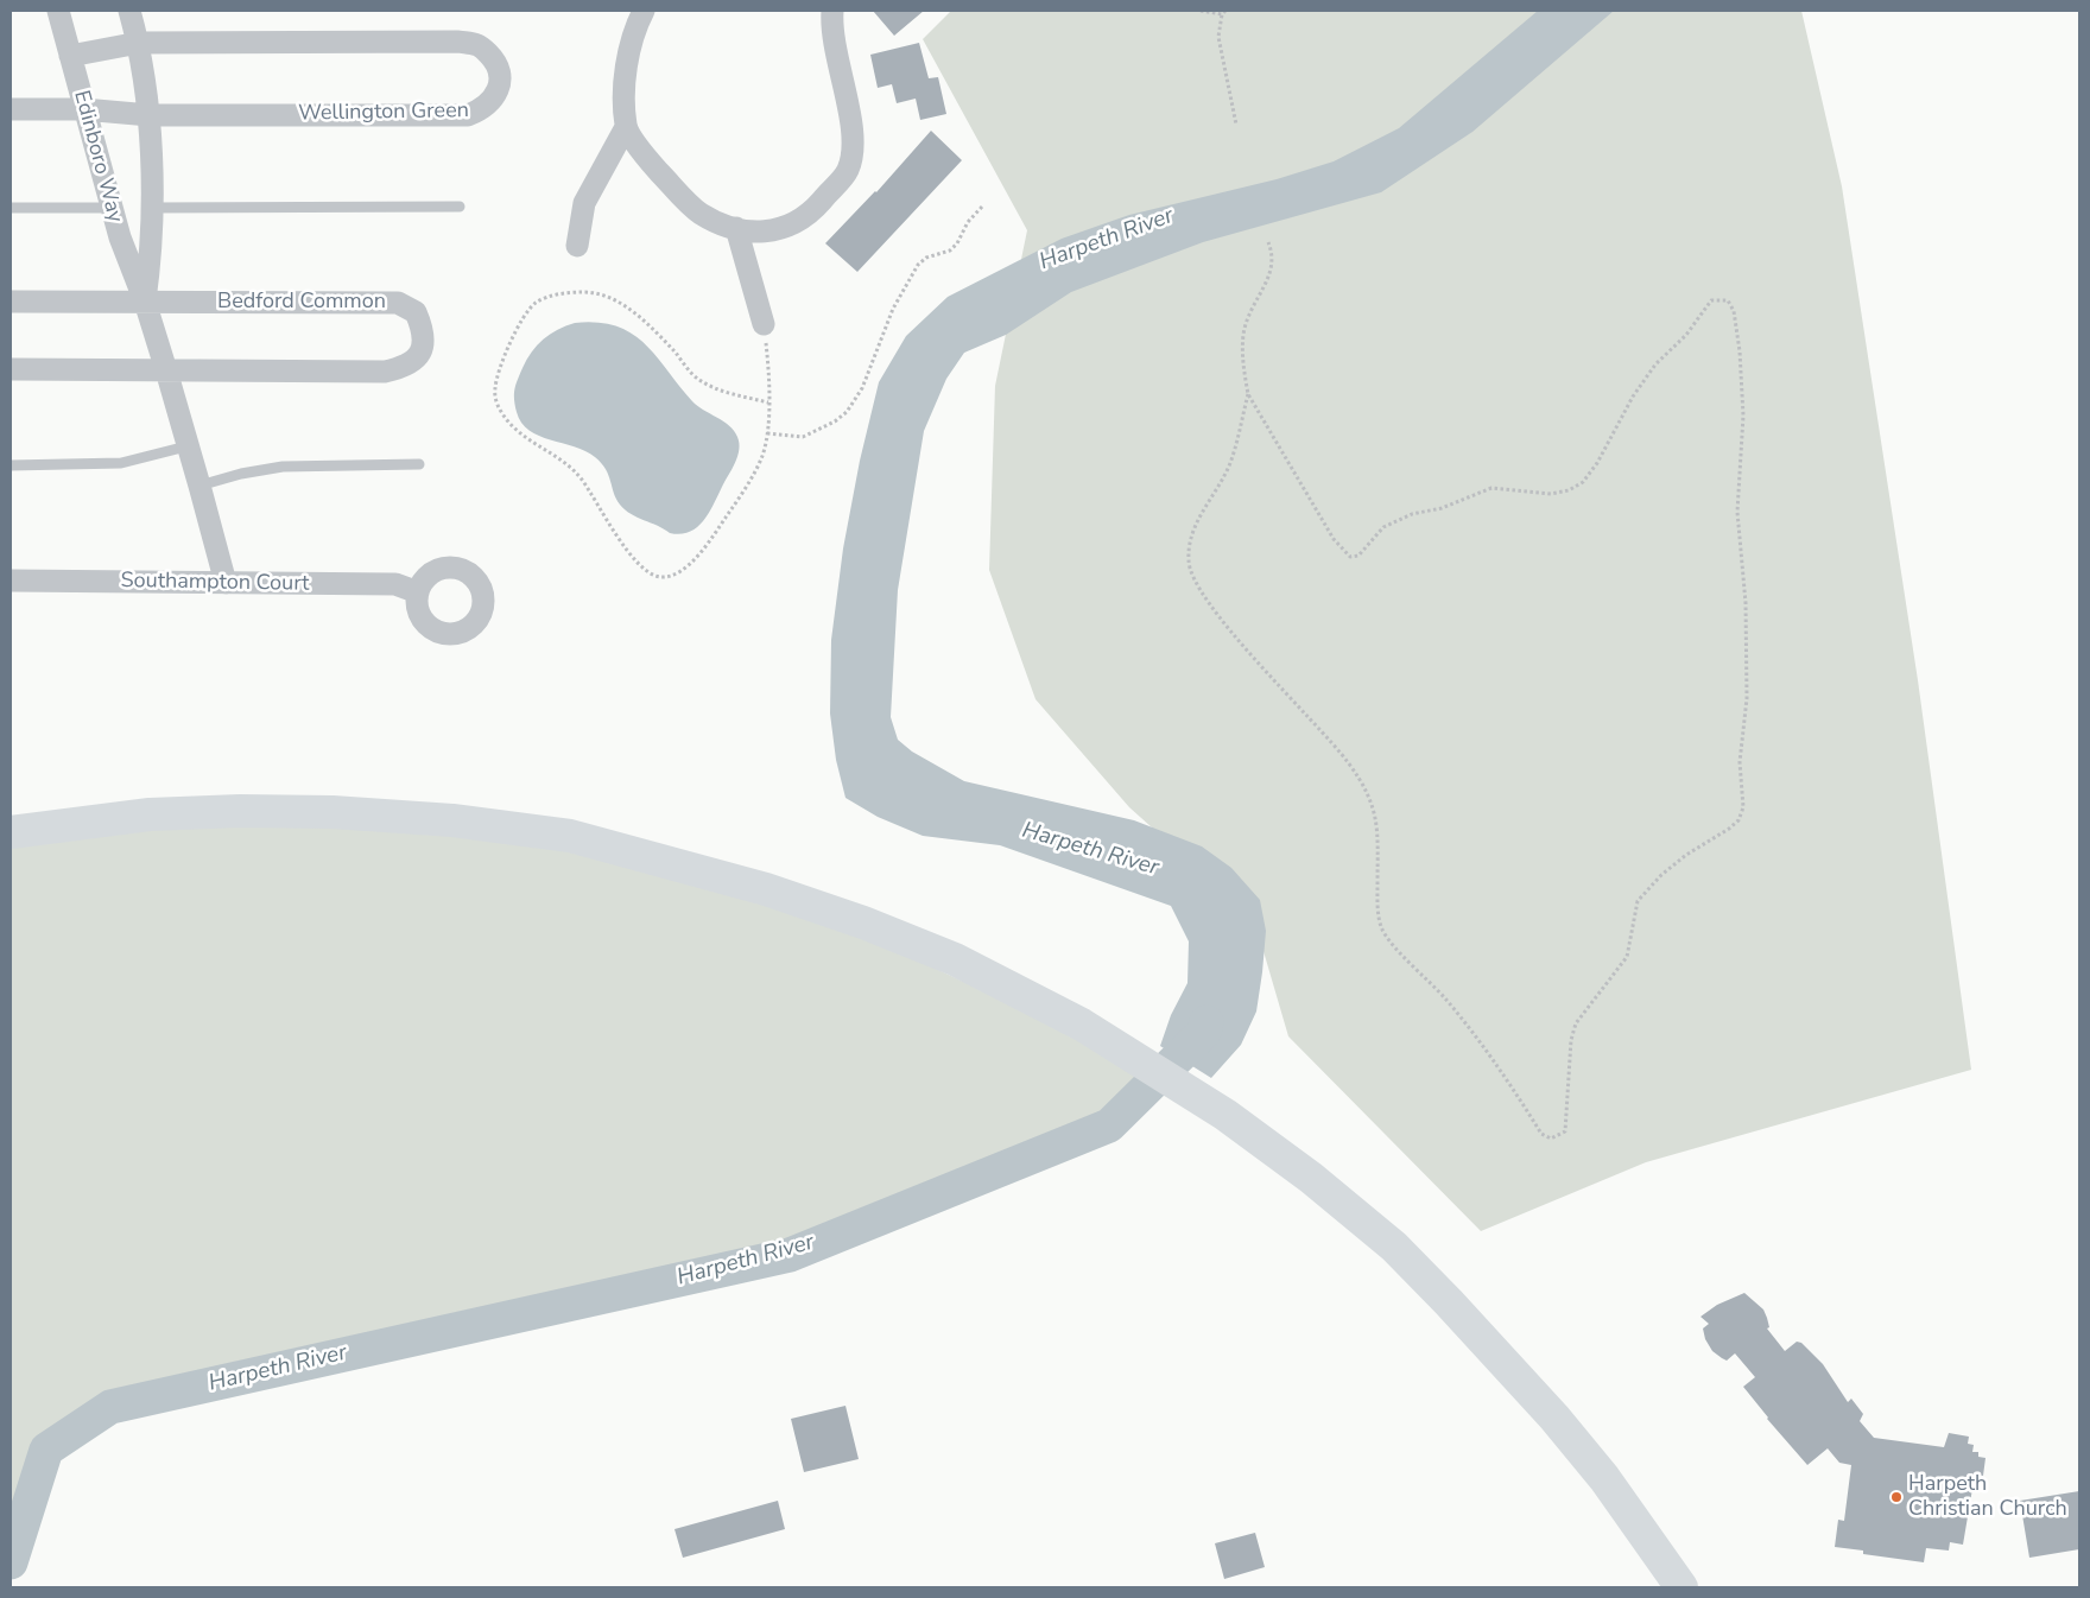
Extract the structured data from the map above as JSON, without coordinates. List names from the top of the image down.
{
  "streets": {
    "street": [
      "Wellington Green",
      "Edinboro Way",
      "Bedford Common",
      "Southampton Court"
    ]
  },
  "crossings": [
    ["Wellington Green", "Edinboro Way"],
    ["Edinboro Way", "Bedford Common"],
    ["Edinboro Way", "Southampton Court"]
  ],
  "water": ["Harpeth River"],
  "places": ["Harpeth Christian Church"]
}
